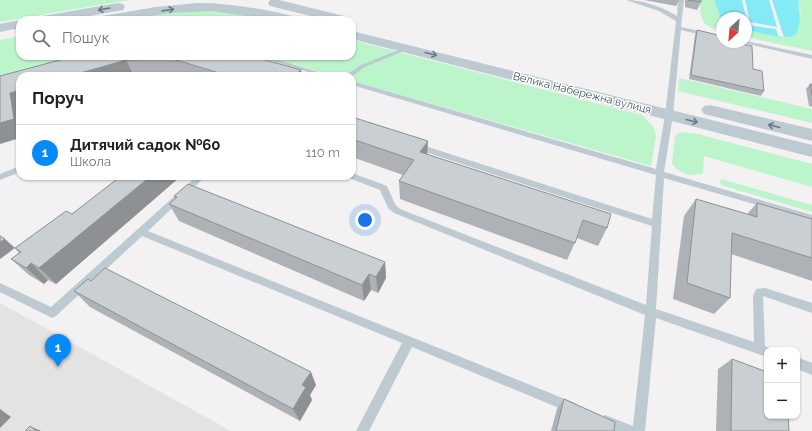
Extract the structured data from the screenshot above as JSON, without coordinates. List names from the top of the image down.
{
  "streets": {
    "street": ["Велика Набережна вулиця"]
  },
  "north": "bottom left",
  "page": {
    "search": "Пошук",
    "heading": "Поруч",
    "list": [
      {
        "mark": "1",
        "name": "Дитячий садок №60",
        "note": "Школа",
        "value": "110 m"
      }
    ],
    "pins": "1",
    "map_buttons": ["+", "−"]
  }
}
